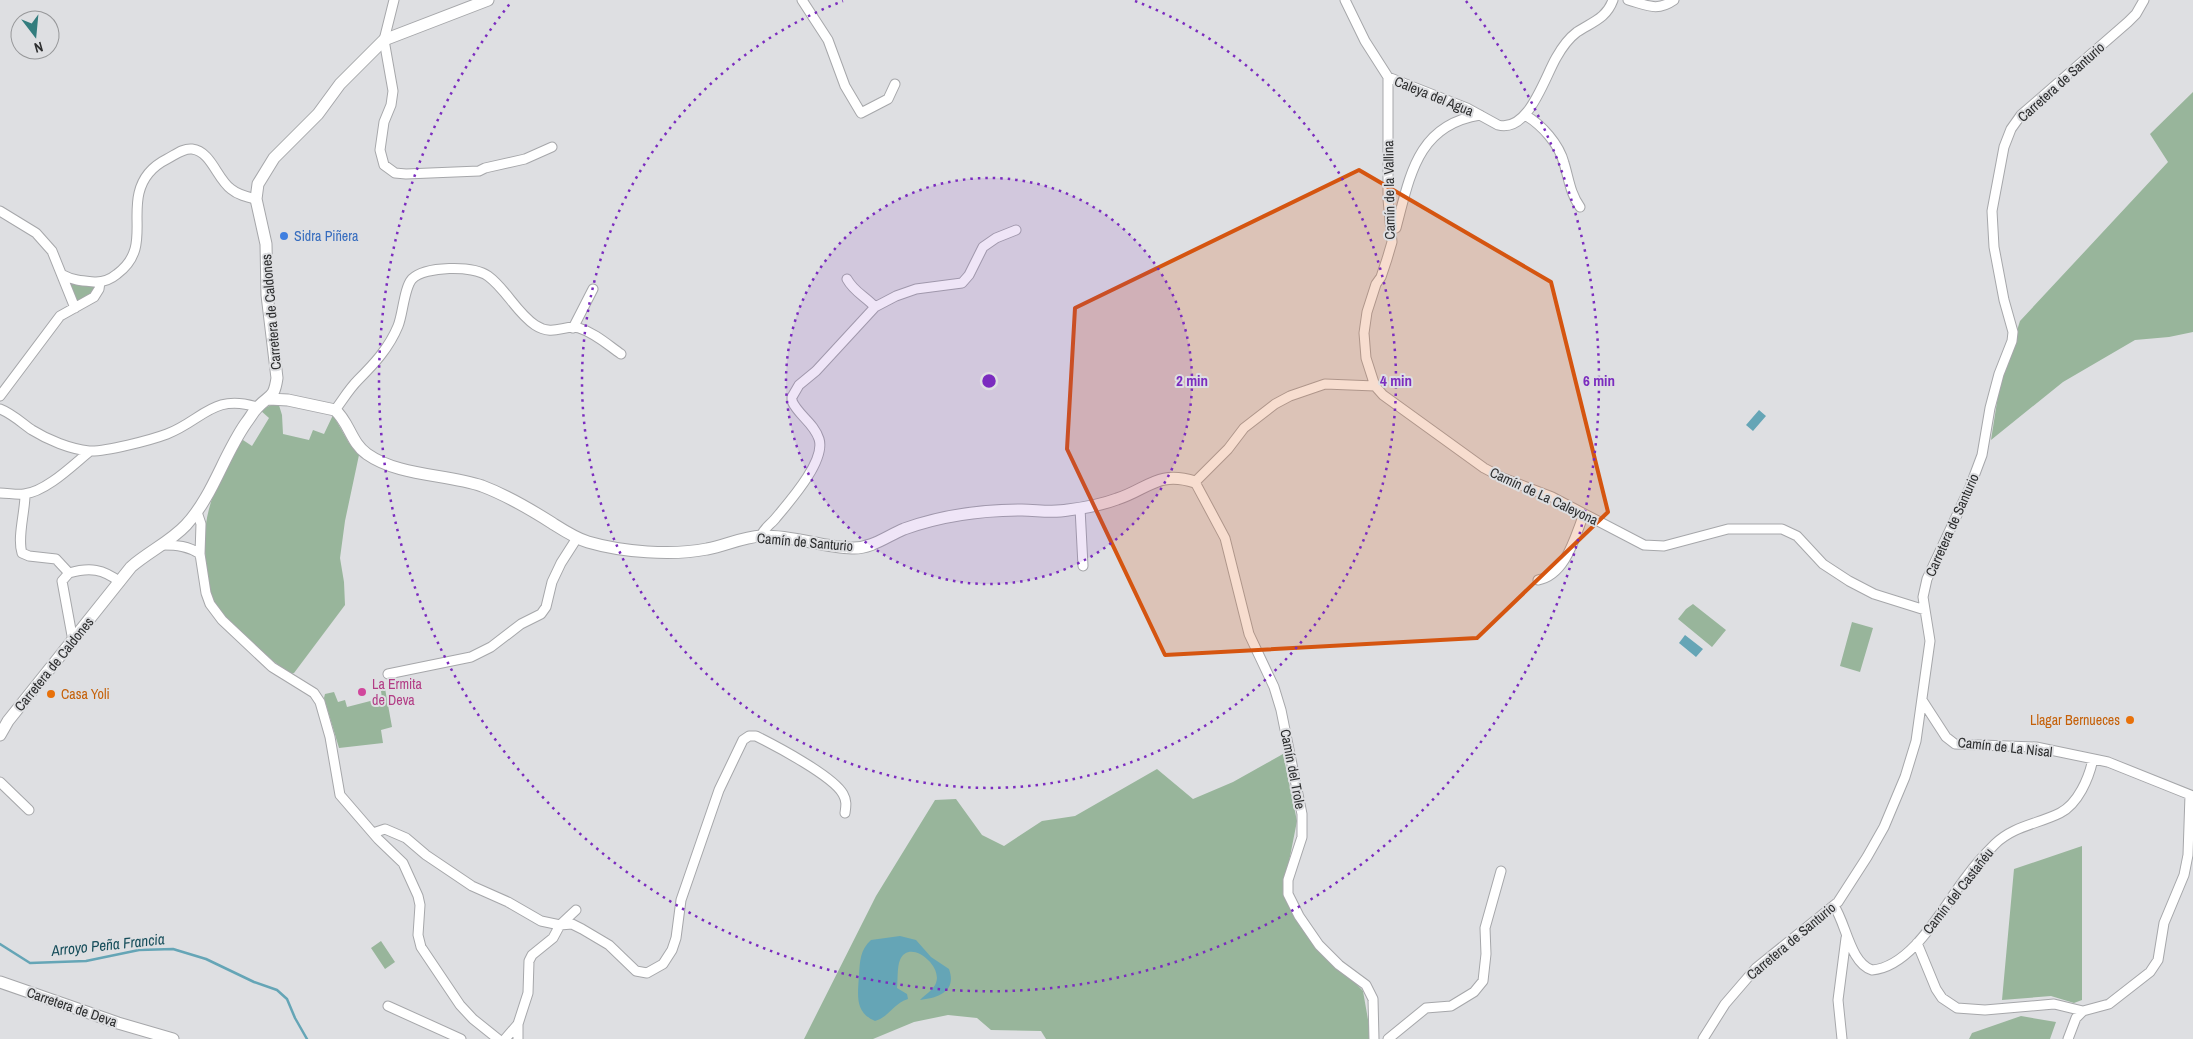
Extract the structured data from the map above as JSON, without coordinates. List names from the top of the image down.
{
  "streets": {
    "street": [
      "Carretera de Santurio",
      "Caleya del Agua",
      "Camín de la Vallina",
      "Carretera de Caldones",
      "Camín de La Caleyona",
      "Camín de Santurio",
      "Camín de La Nisal",
      "Camín del Trole",
      "Camín del Castañéu",
      "Carretera de Deva"
    ]
  },
  "crossings": [
    ["Carretera de Santurio", "Camín de La Caleyona"],
    ["Carretera de Santurio", "Camín de La Nisal"],
    ["Carretera de Santurio", "Camín del Castañéu"],
    ["Caleya del Agua", "Camín de la Vallina"],
    ["Camín de la Vallina", "Camín de La Caleyona"],
    ["Camín de Santurio", "Camín del Trole"],
    ["Camín de La Nisal", "Camín del Castañéu"]
  ],
  "water": ["Arroyo Peña Francia"],
  "places": [
    "Sidra Piñera",
    "La Ermita de Deva",
    "Casa Yoli",
    "Llagar Bernueces"
  ],
  "north": "bottom",
  "rings": ["2 min", "4 min", "6 min"]
}
